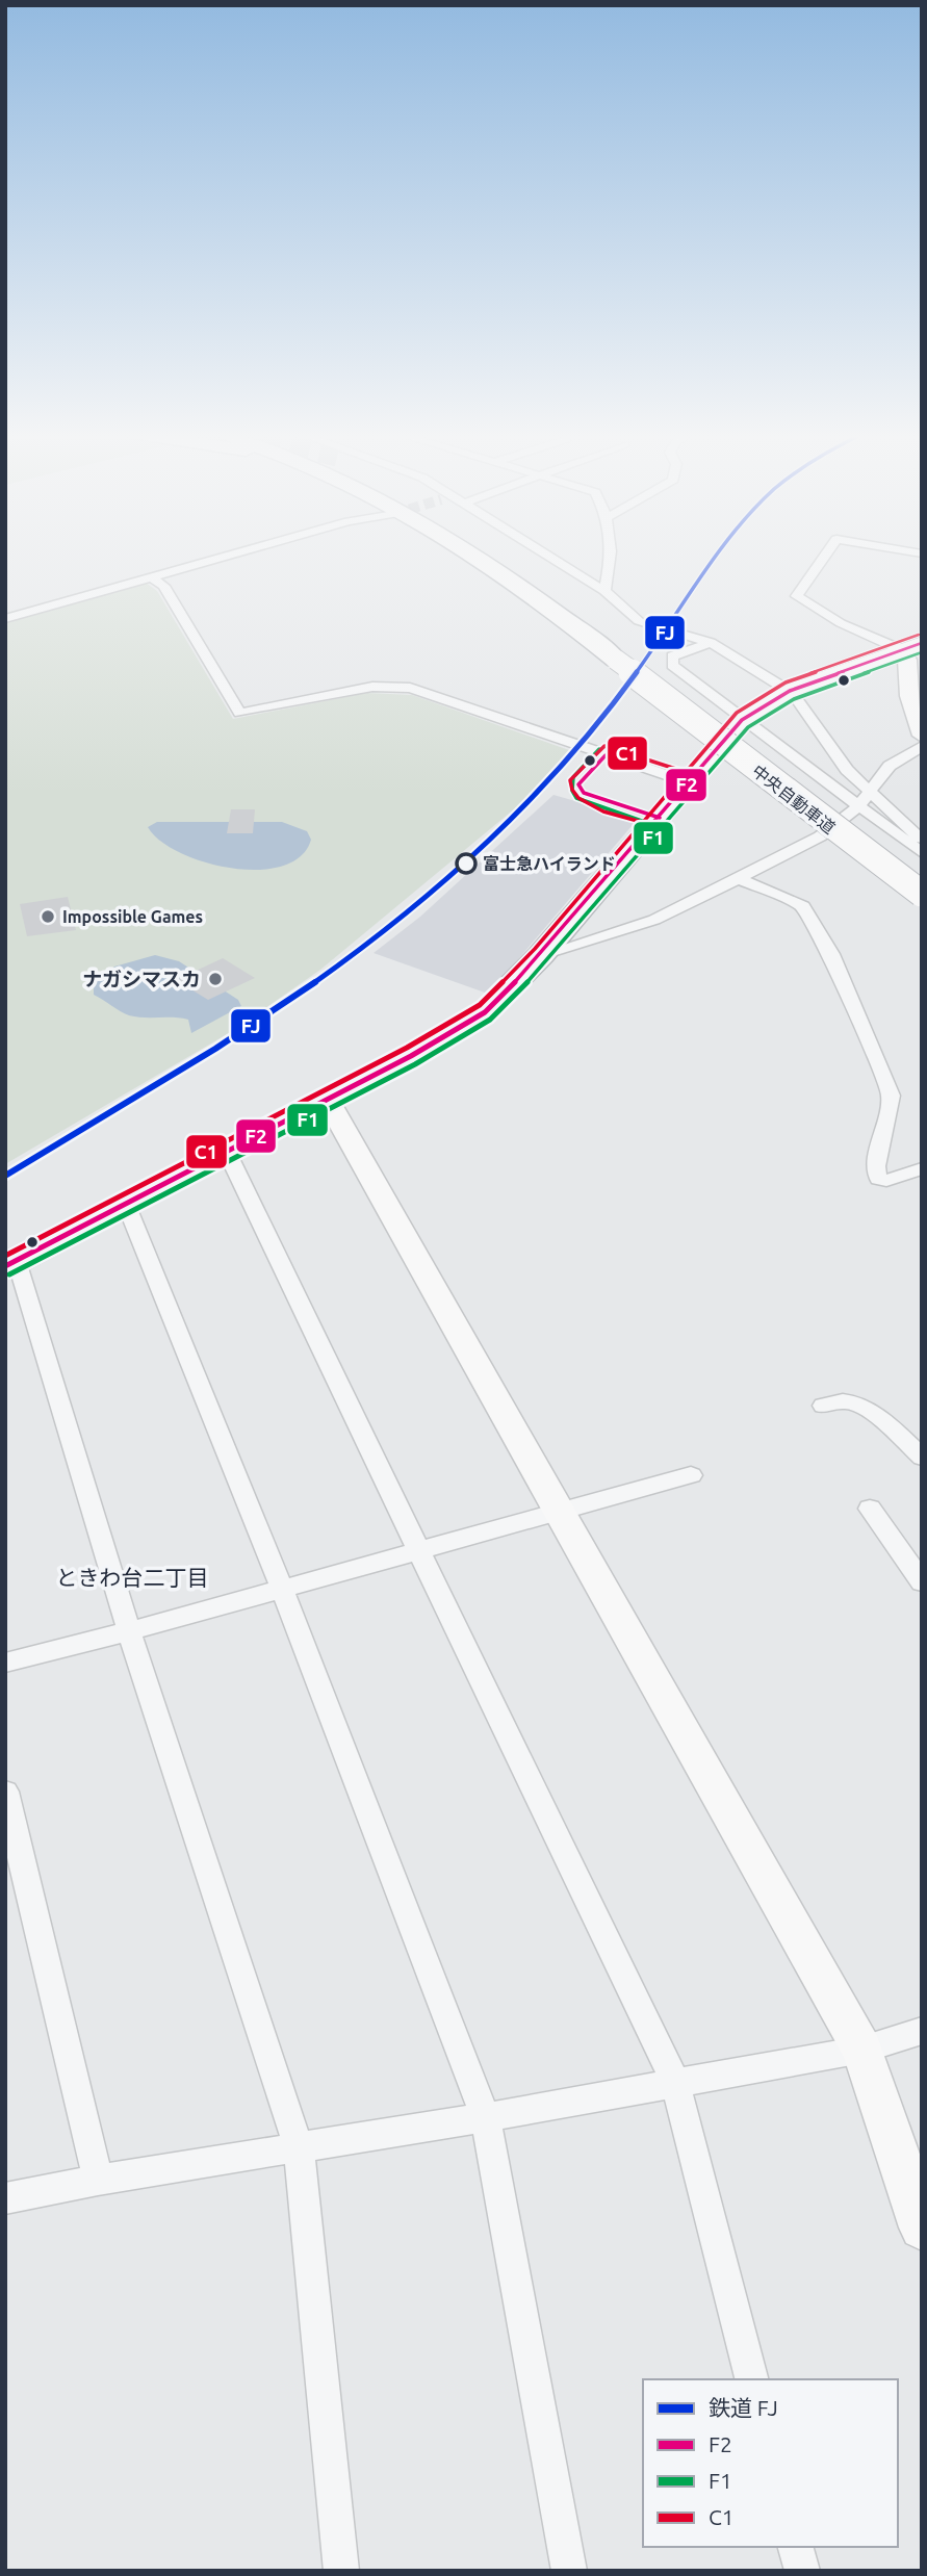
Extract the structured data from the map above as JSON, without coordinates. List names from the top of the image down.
{
  "streets": {
    "highway": ["中央自動車道"]
  },
  "districts": ["ときわ台二丁目"],
  "places": ["富士急ハイランド", "Impossible Games", "ナガシマスカ"],
  "lines": [
    "rail line FJ",
    "transit line C1",
    "transit line F2",
    "transit line F1"
  ],
  "legend": [
    "鉄道 FJ",
    "F2",
    "F1",
    "C1"
  ]
}
